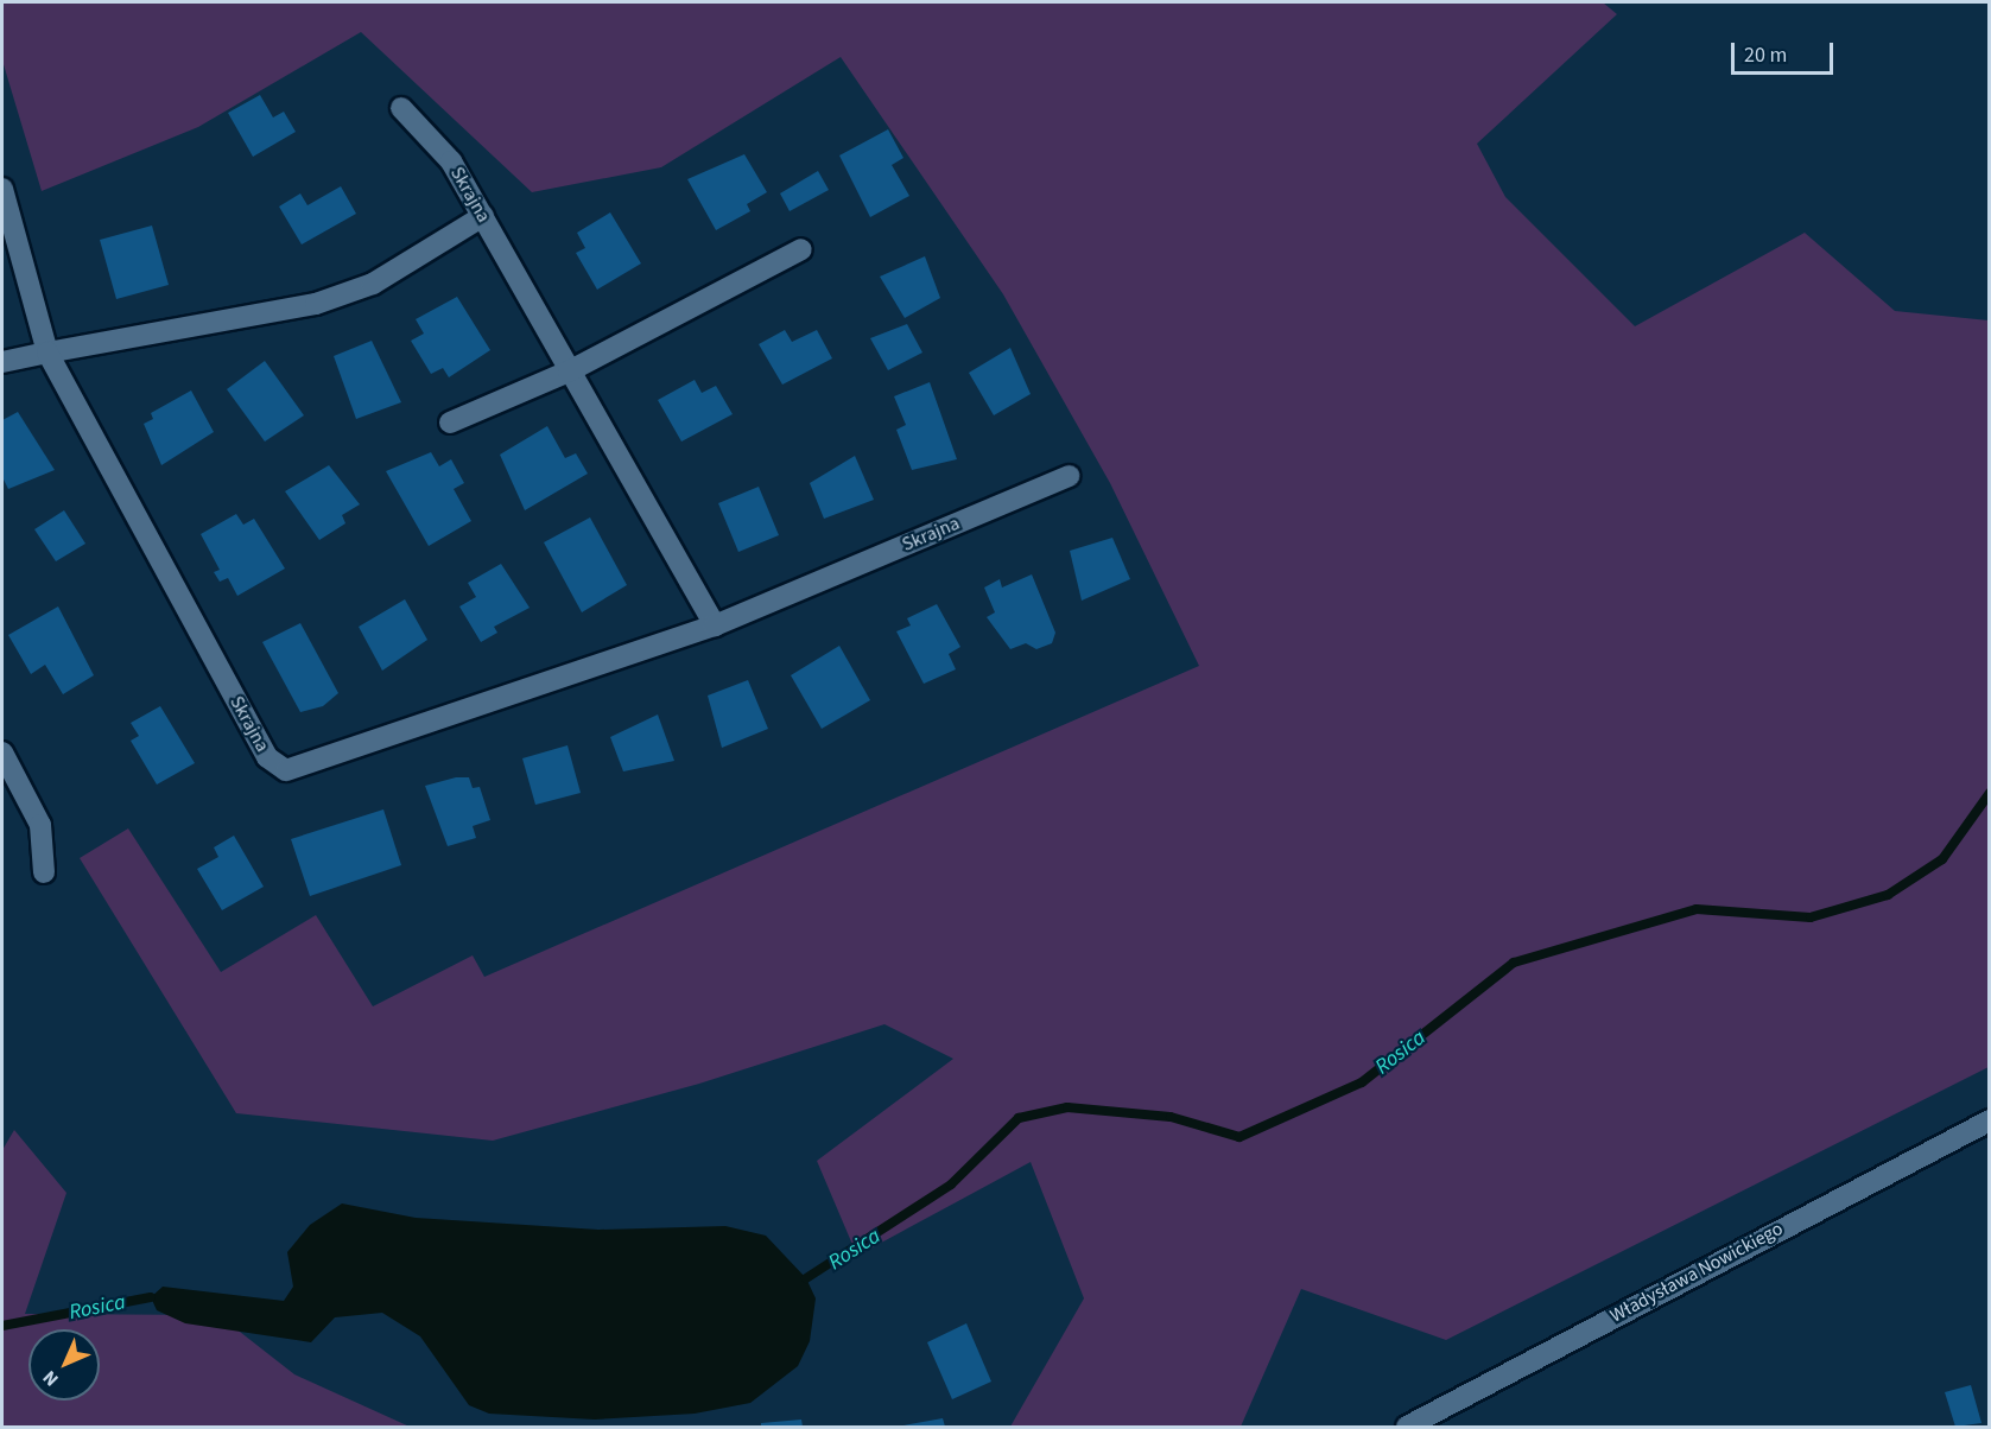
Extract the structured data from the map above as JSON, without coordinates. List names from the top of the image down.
{
  "streets": {
    "street": ["Skrajna", "Władysława Nowickiego"]
  },
  "water": ["Rosica"],
  "scale_bar": "20 m",
  "north": "bottom left"
}
